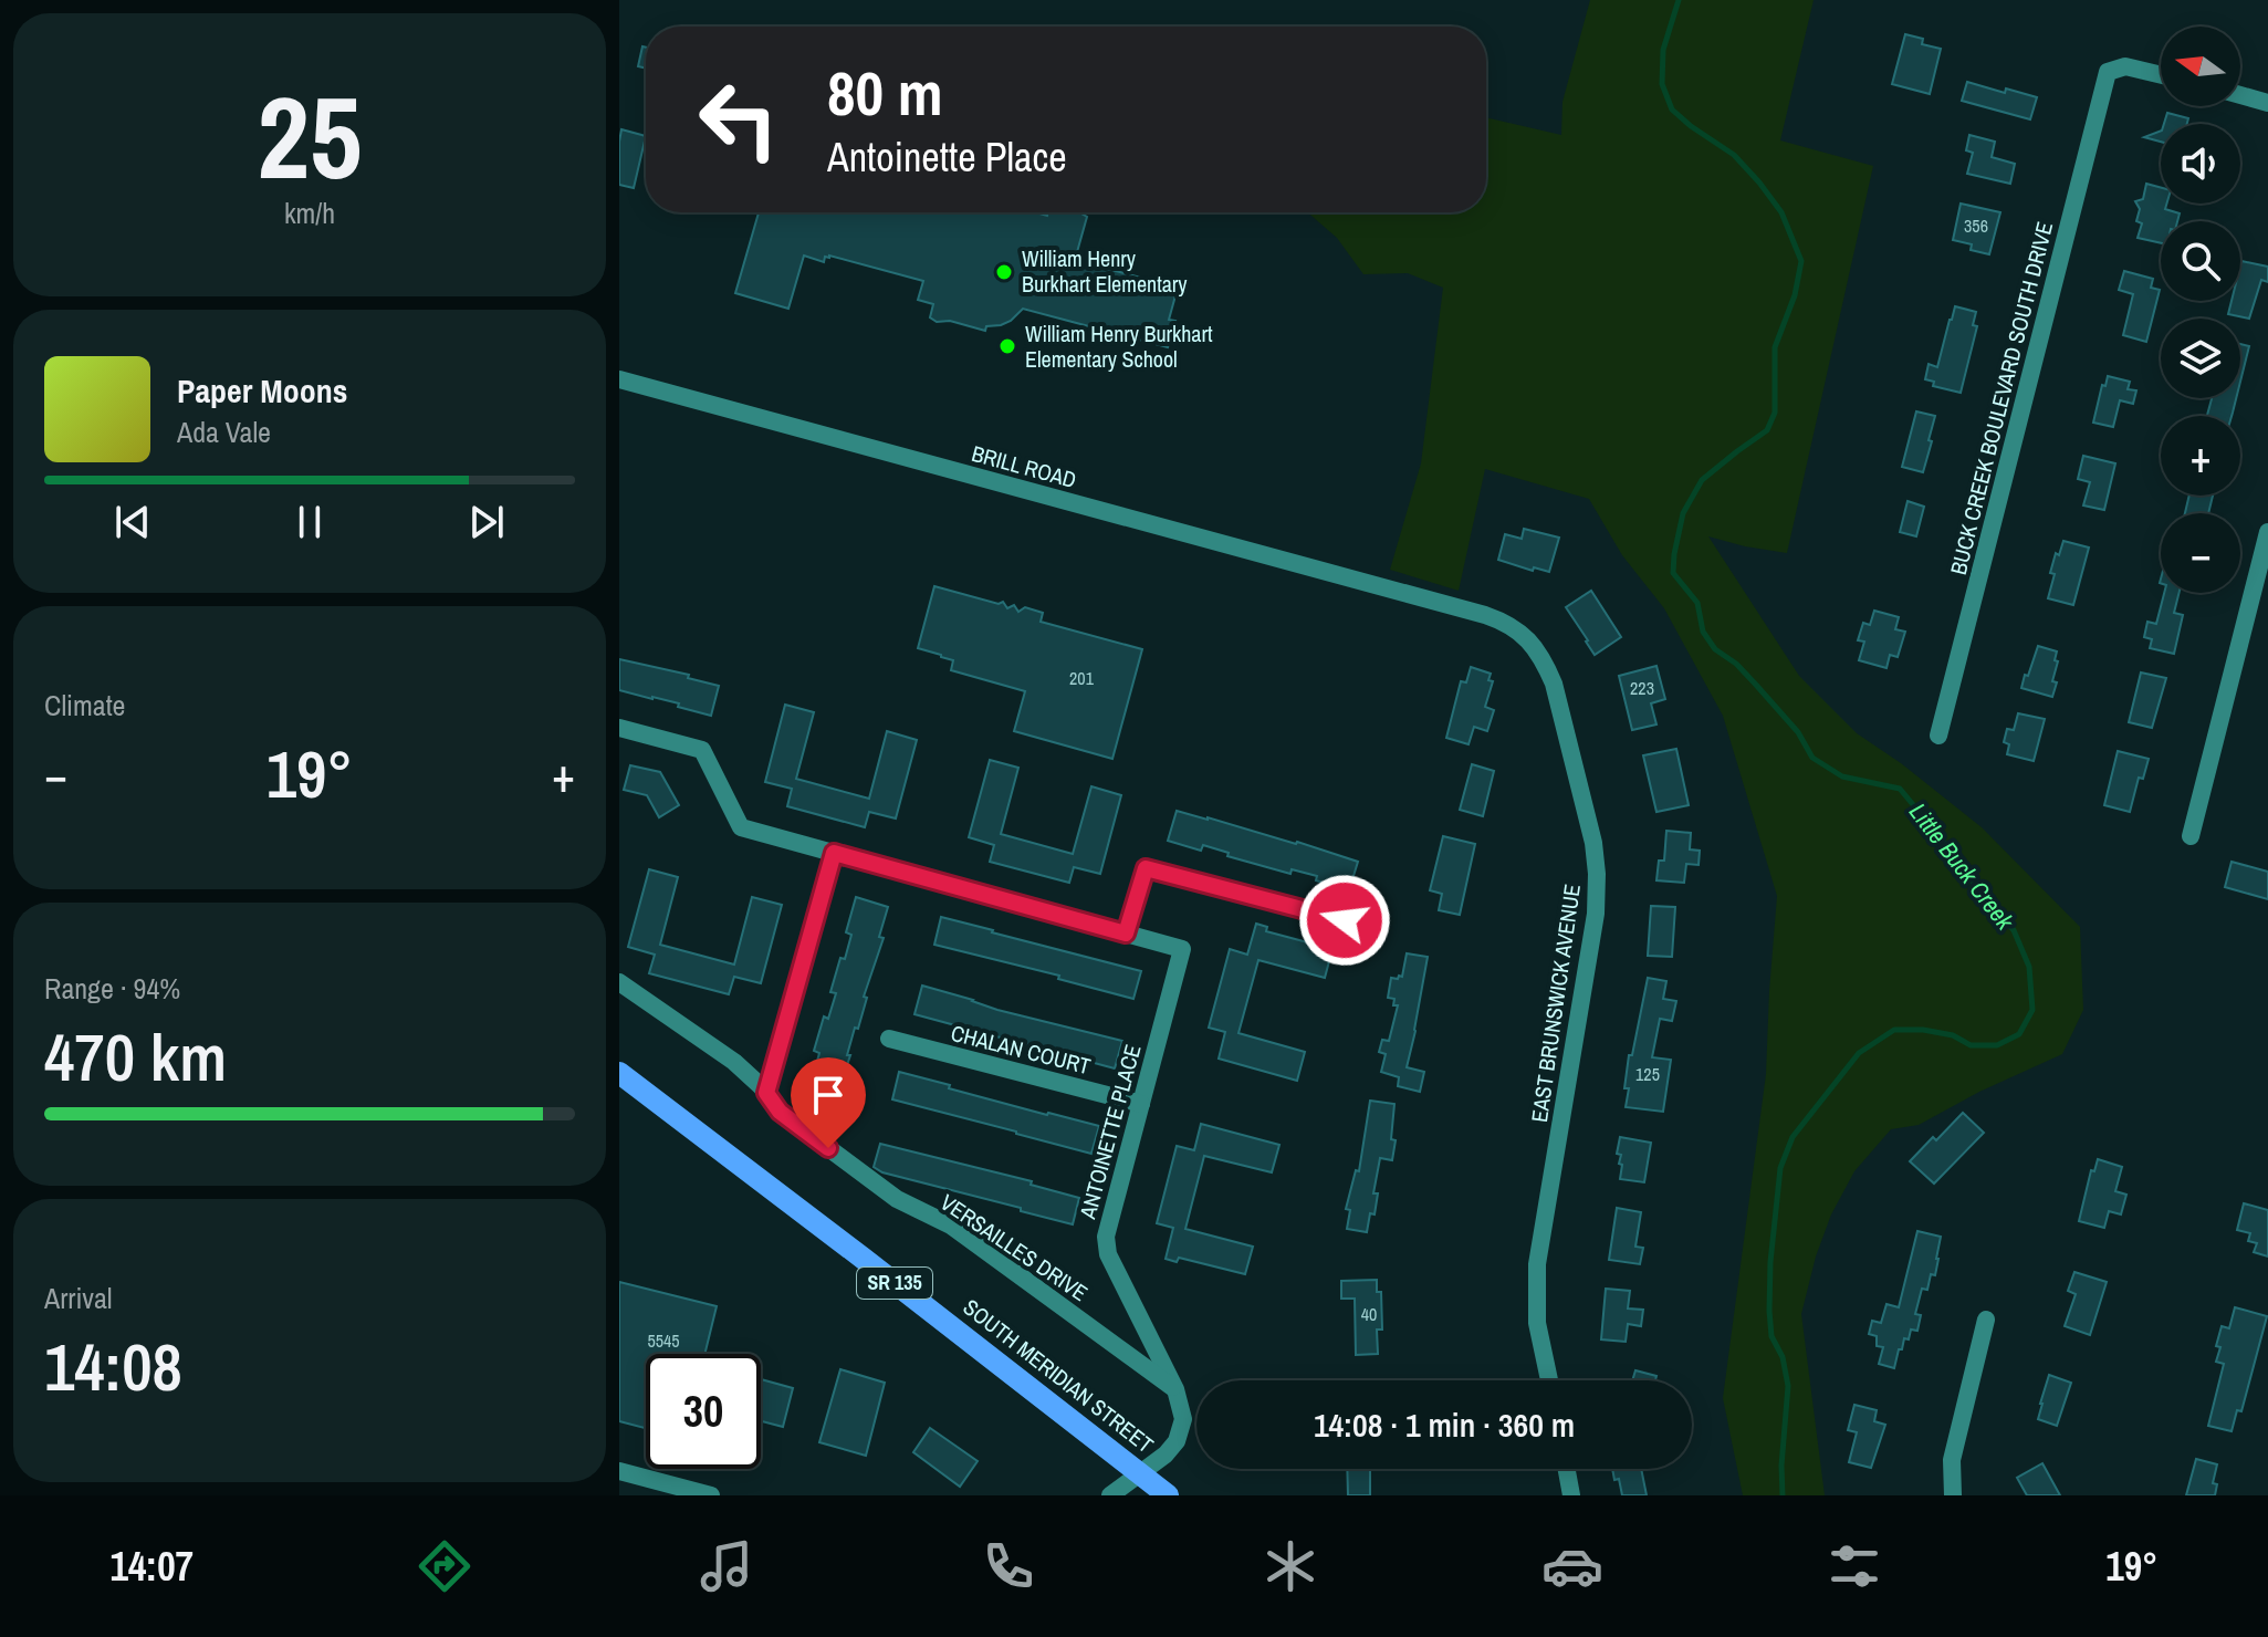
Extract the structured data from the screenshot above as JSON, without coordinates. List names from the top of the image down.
{
  "streets": {
    "main road": ["SR 135", "SOUTH MERIDIAN STREET"],
    "street": [
      "BUCK CREEK BOULEVARD SOUTH DRIVE",
      "BRILL ROAD",
      "EAST BRUNSWICK AVENUE",
      "CHALAN COURT",
      "ANTOINETTE PLACE",
      "VERSAILLES DRIVE"
    ]
  },
  "crossings": [
    ["BRILL ROAD", "EAST BRUNSWICK AVENUE"],
    ["CHALAN COURT", "ANTOINETTE PLACE"],
    ["ANTOINETTE PLACE", "VERSAILLES DRIVE"],
    ["ANTOINETTE PLACE", "SOUTH MERIDIAN STREET"]
  ],
  "water": ["Little Buck Creek"],
  "places": ["William Henry Burkhart Elementary", "William Henry Burkhart Elementary School"],
  "house_numbers": [
    "356",
    "201",
    "223",
    "125",
    "40",
    "5545"
  ],
  "north": "left",
  "page": {
    "tile": [
      ["25", "km/h"],
      "Climate",
      ["Range · 94%", "470 km"],
      ["Arrival", "14:08"]
    ],
    "map_buttons": ["+", "−"],
    "turn": ["80 m", "Antoinette Place"],
    "song": ["Paper Moons", "Ada Vale"],
    "heat": ["−", "19°", "+"],
    "limit": "30",
    "trip": "14:08 · 1 min · 360 m",
    "tabs": ["14:07", "19°"]
  }
}
